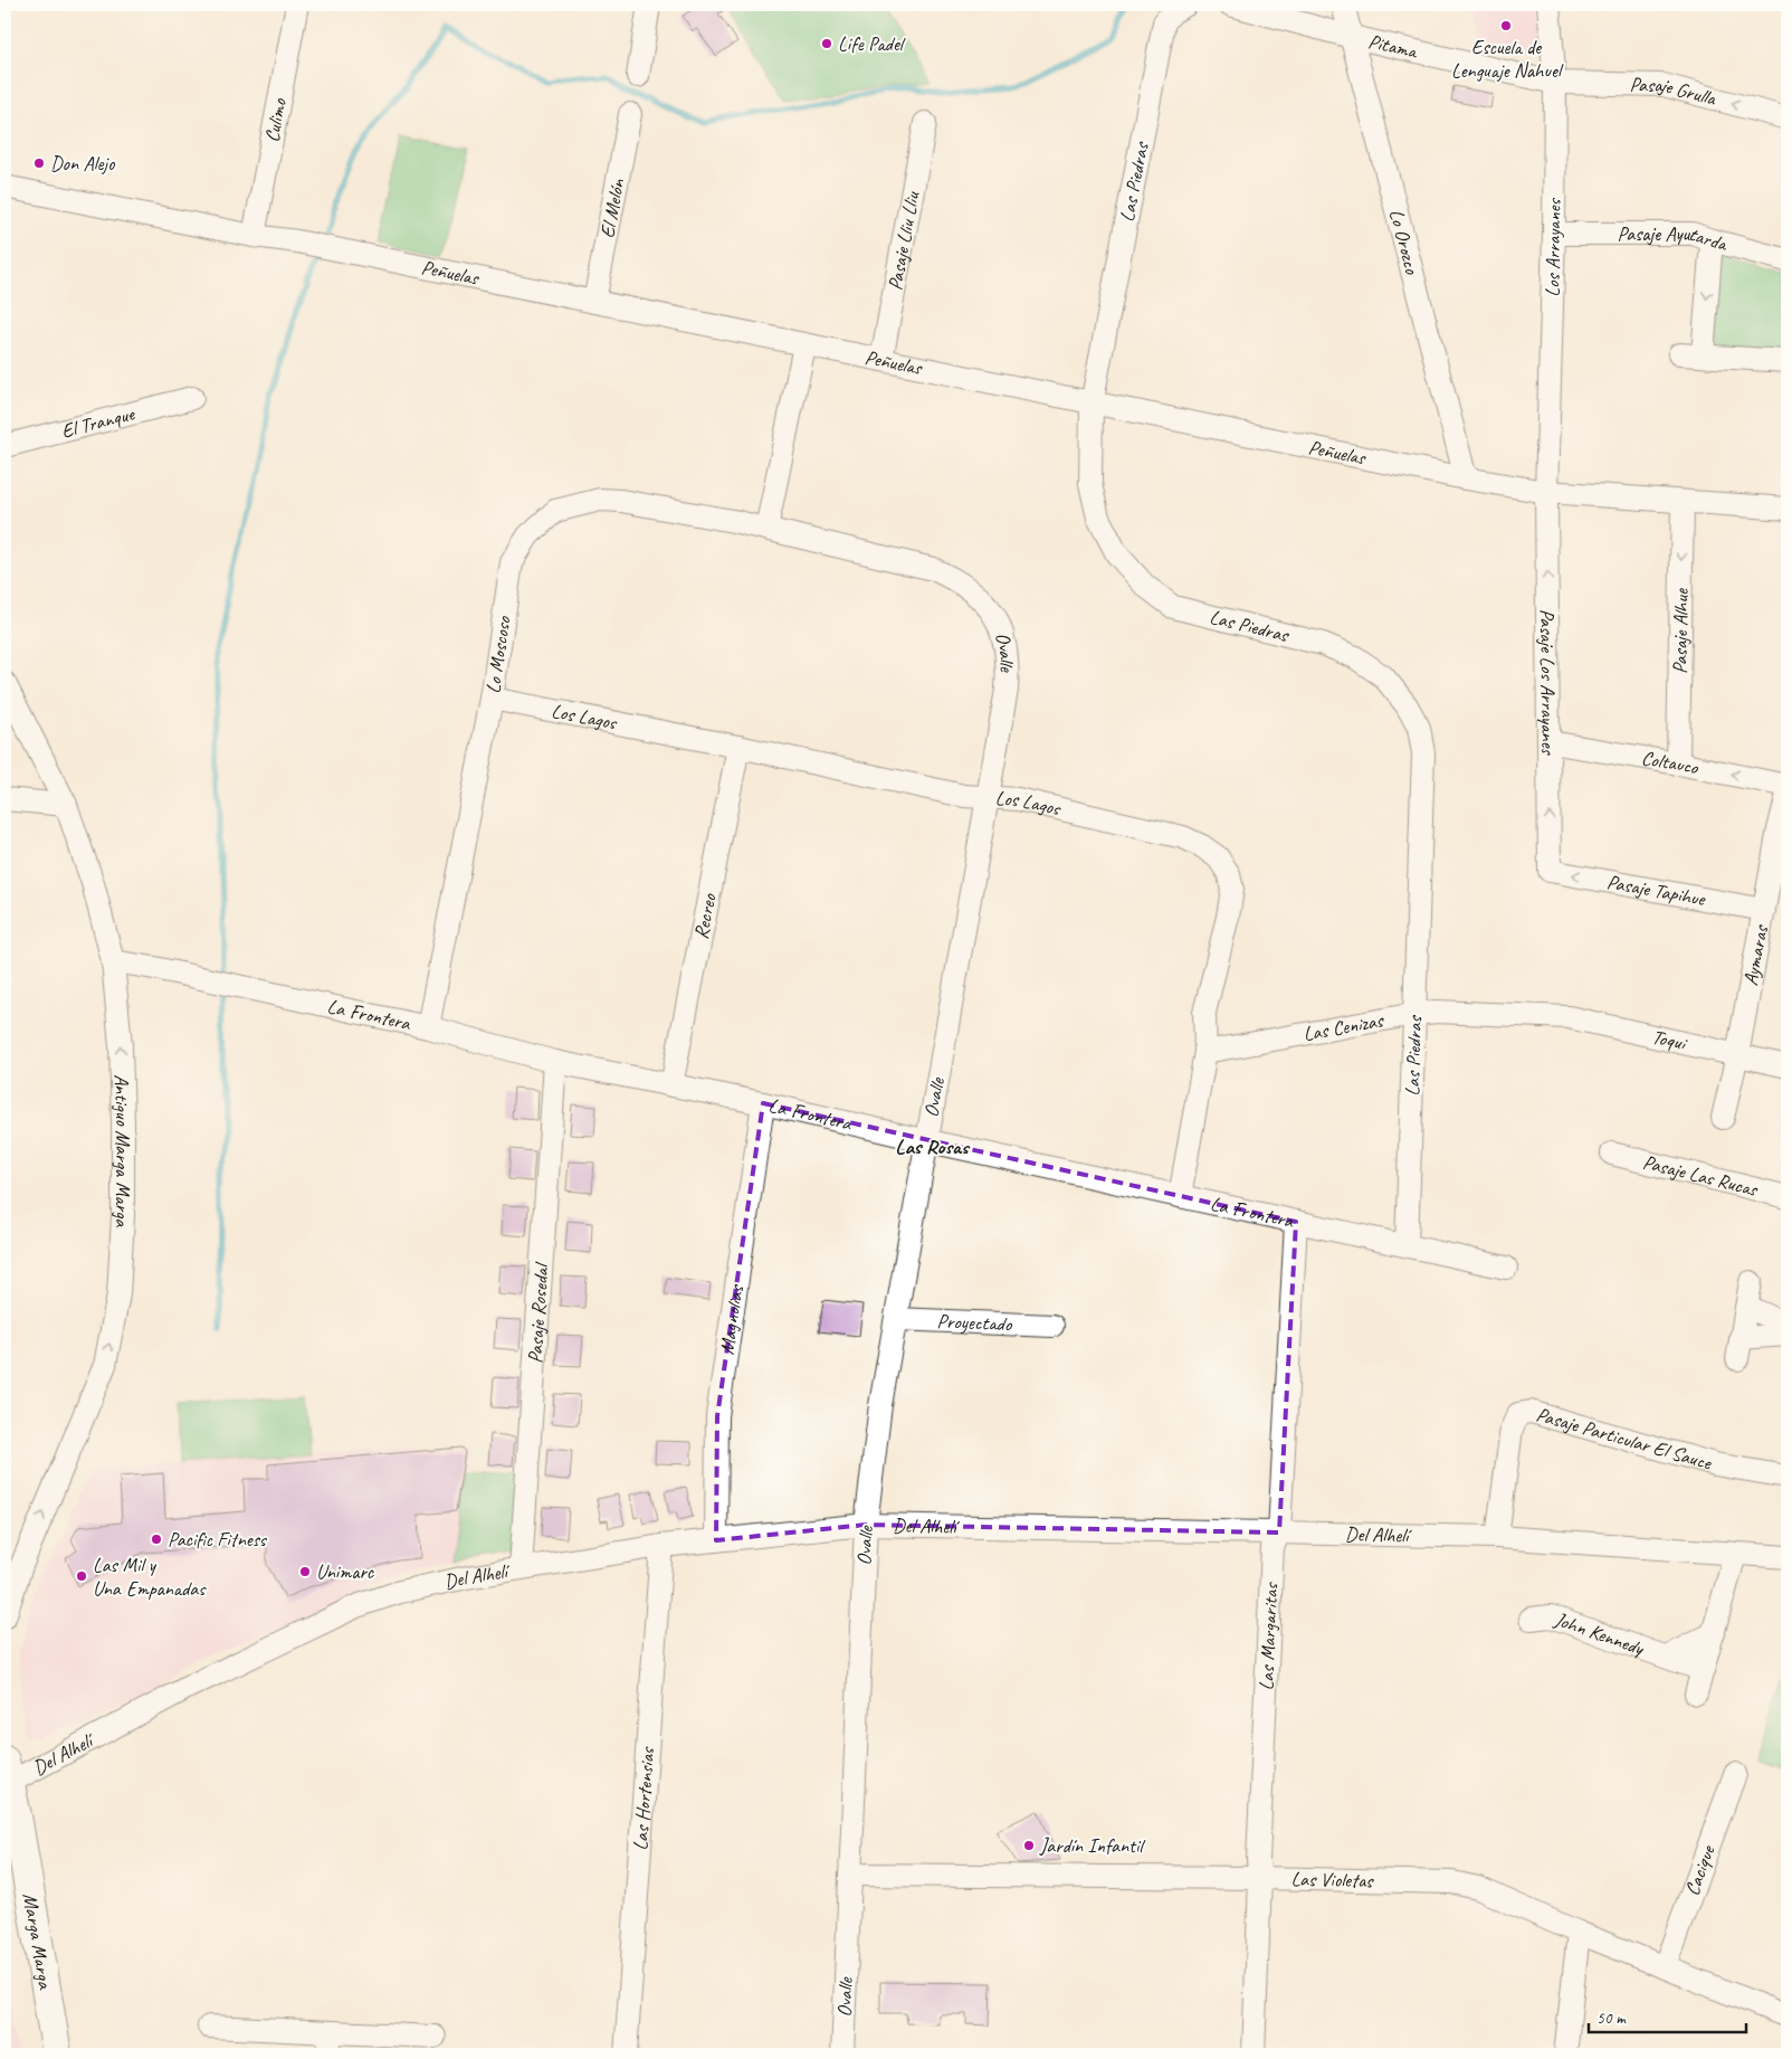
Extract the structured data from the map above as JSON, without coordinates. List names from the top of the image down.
{
  "streets": {
    "main road": ["Marga Marga"],
    "street": [
      "Pitama",
      "Pasaje Grulla",
      "Culimo",
      "Las Piedras",
      "El Melón",
      "Pasaje Ayutarda",
      "Pasaje Lliu Lliu",
      "Lo Orozco",
      "Los Arrayanes",
      "Peñuelas",
      "El Tranque",
      "Pasaje Alhue",
      "Ovalle",
      "Lo Moscoso",
      "Pasaje Los Arrayanes",
      "Los Lagos",
      "Coltauco",
      "Pasaje Tapihue",
      "Recreo",
      "Aymaras",
      "La Frontera",
      "Las Cenizas",
      "Toqui",
      "Antiguo Marga Marga",
      "Pasaje Las Rucas",
      "Pasaje Rosedal",
      "Magnolias",
      "Proyectado",
      "Pasaje Particular El Sauce",
      "Del Alhelí",
      "John Kennedy",
      "Las Margaritas",
      "Las Hortensias",
      "Cacique",
      "Las Violetas"
    ]
  },
  "crossings": [
    ["Pitama", "Pasaje Grulla"],
    ["Pitama", "Lo Orozco"],
    ["Pitama", "Los Arrayanes"],
    ["Pasaje Grulla", "Los Arrayanes"],
    ["Culimo", "Peñuelas"],
    ["Las Piedras", "Peñuelas"],
    ["Las Piedras", "La Frontera"],
    ["Las Piedras", "Las Cenizas"],
    ["El Melón", "Peñuelas"],
    ["Pasaje Ayutarda", "Los Arrayanes"],
    ["Pasaje Lliu Lliu", "Peñuelas"],
    ["Lo Orozco", "Peñuelas"],
    ["Los Arrayanes", "Peñuelas"],
    ["Los Arrayanes", "Pasaje Los Arrayanes"],
    ["Peñuelas", "Pasaje Alhue"],
    ["Peñuelas", "Pasaje Los Arrayanes"],
    ["Pasaje Alhue", "Coltauco"],
    ["Ovalle", "Lo Moscoso"],
    ["Ovalle", "Los Lagos"],
    ["Ovalle", "La Frontera"],
    ["Ovalle", "Proyectado"],
    ["Ovalle", "Del Alhelí"],
    ["Ovalle", "Las Violetas"],
    ["Lo Moscoso", "Los Lagos"],
    ["Lo Moscoso", "La Frontera"],
    ["Pasaje Los Arrayanes", "Coltauco"],
    ["Pasaje Los Arrayanes", "Pasaje Tapihue"],
    ["Los Lagos", "Recreo"],
    ["Los Lagos", "La Frontera"],
    ["Los Lagos", "Las Cenizas"],
    ["Pasaje Tapihue", "Aymaras"],
    ["Recreo", "La Frontera"],
    ["Aymaras", "Toqui"],
    ["La Frontera", "Antiguo Marga Marga"],
    ["La Frontera", "Pasaje Rosedal"],
    ["La Frontera", "Magnolias"],
    ["La Frontera", "Las Margaritas"],
    ["Las Cenizas", "Toqui"],
    ["Pasaje Rosedal", "Del Alhelí"],
    ["Magnolias", "Del Alhelí"],
    ["Pasaje Particular El Sauce", "Del Alhelí"],
    ["Del Alhelí", "Las Margaritas"],
    ["Del Alhelí", "Las Hortensias"],
    ["Del Alhelí", "Marga Marga"],
    ["Las Margaritas", "Las Violetas"],
    ["Cacique", "Las Violetas"]
  ],
  "one_way": [
    "Pasaje Grulla",
    "Pasaje Alhue",
    "Pasaje Los Arrayanes",
    "Coltauco",
    "Pasaje Tapihue",
    "Antiguo Marga Marga"
  ],
  "districts": ["Las Rosas"],
  "places": [
    "Escuela de Lenguaje Nahuel",
    "Life Padel",
    "Don Alejo",
    "Pacific Fitness",
    "Unimarc",
    "Las Mil y Una Empanadas",
    "Jardín Infantil"
  ],
  "scale_bar": "50 m"
}
